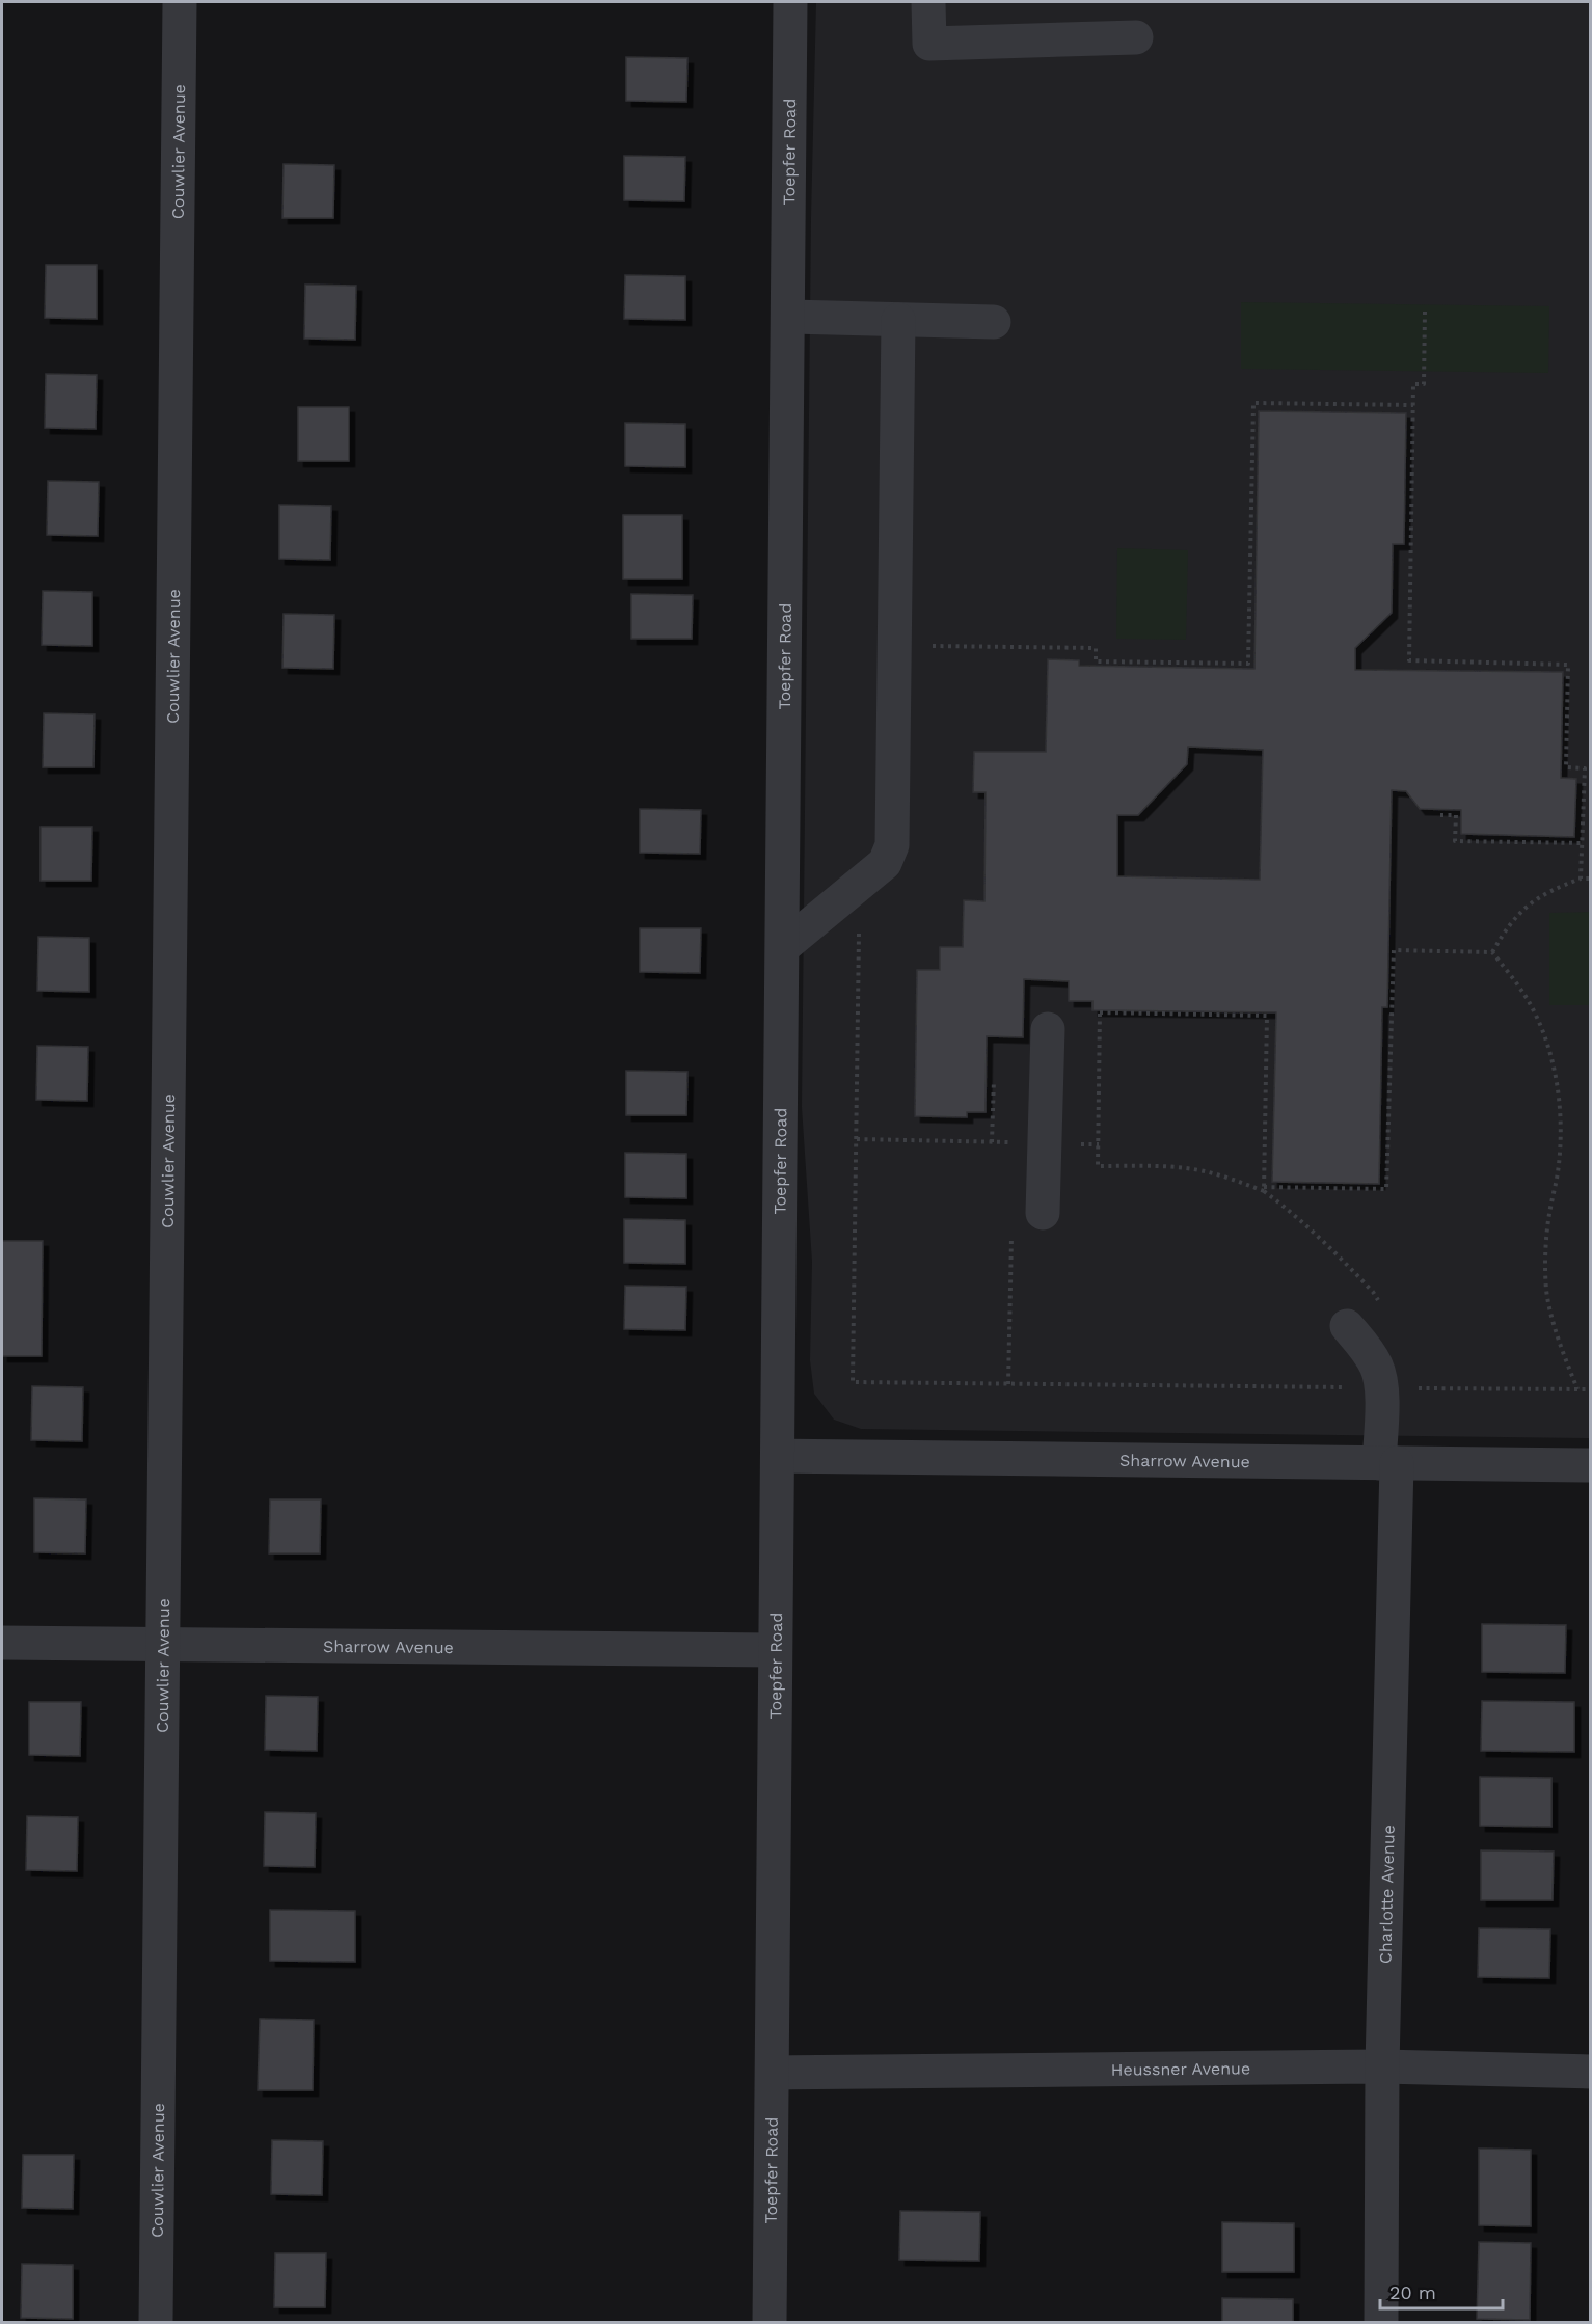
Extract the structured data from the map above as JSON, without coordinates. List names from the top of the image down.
{
  "streets": {
    "street": [
      "Couwlier Avenue",
      "Toepfer Road",
      "Sharrow Avenue",
      "Charlotte Avenue",
      "Heussner Avenue"
    ]
  },
  "crossings": [
    ["Couwlier Avenue", "Sharrow Avenue"],
    ["Toepfer Road", "Sharrow Avenue"],
    ["Toepfer Road", "Heussner Avenue"],
    ["Sharrow Avenue", "Charlotte Avenue"],
    ["Charlotte Avenue", "Heussner Avenue"]
  ],
  "scale_bar": "20 m"
}
